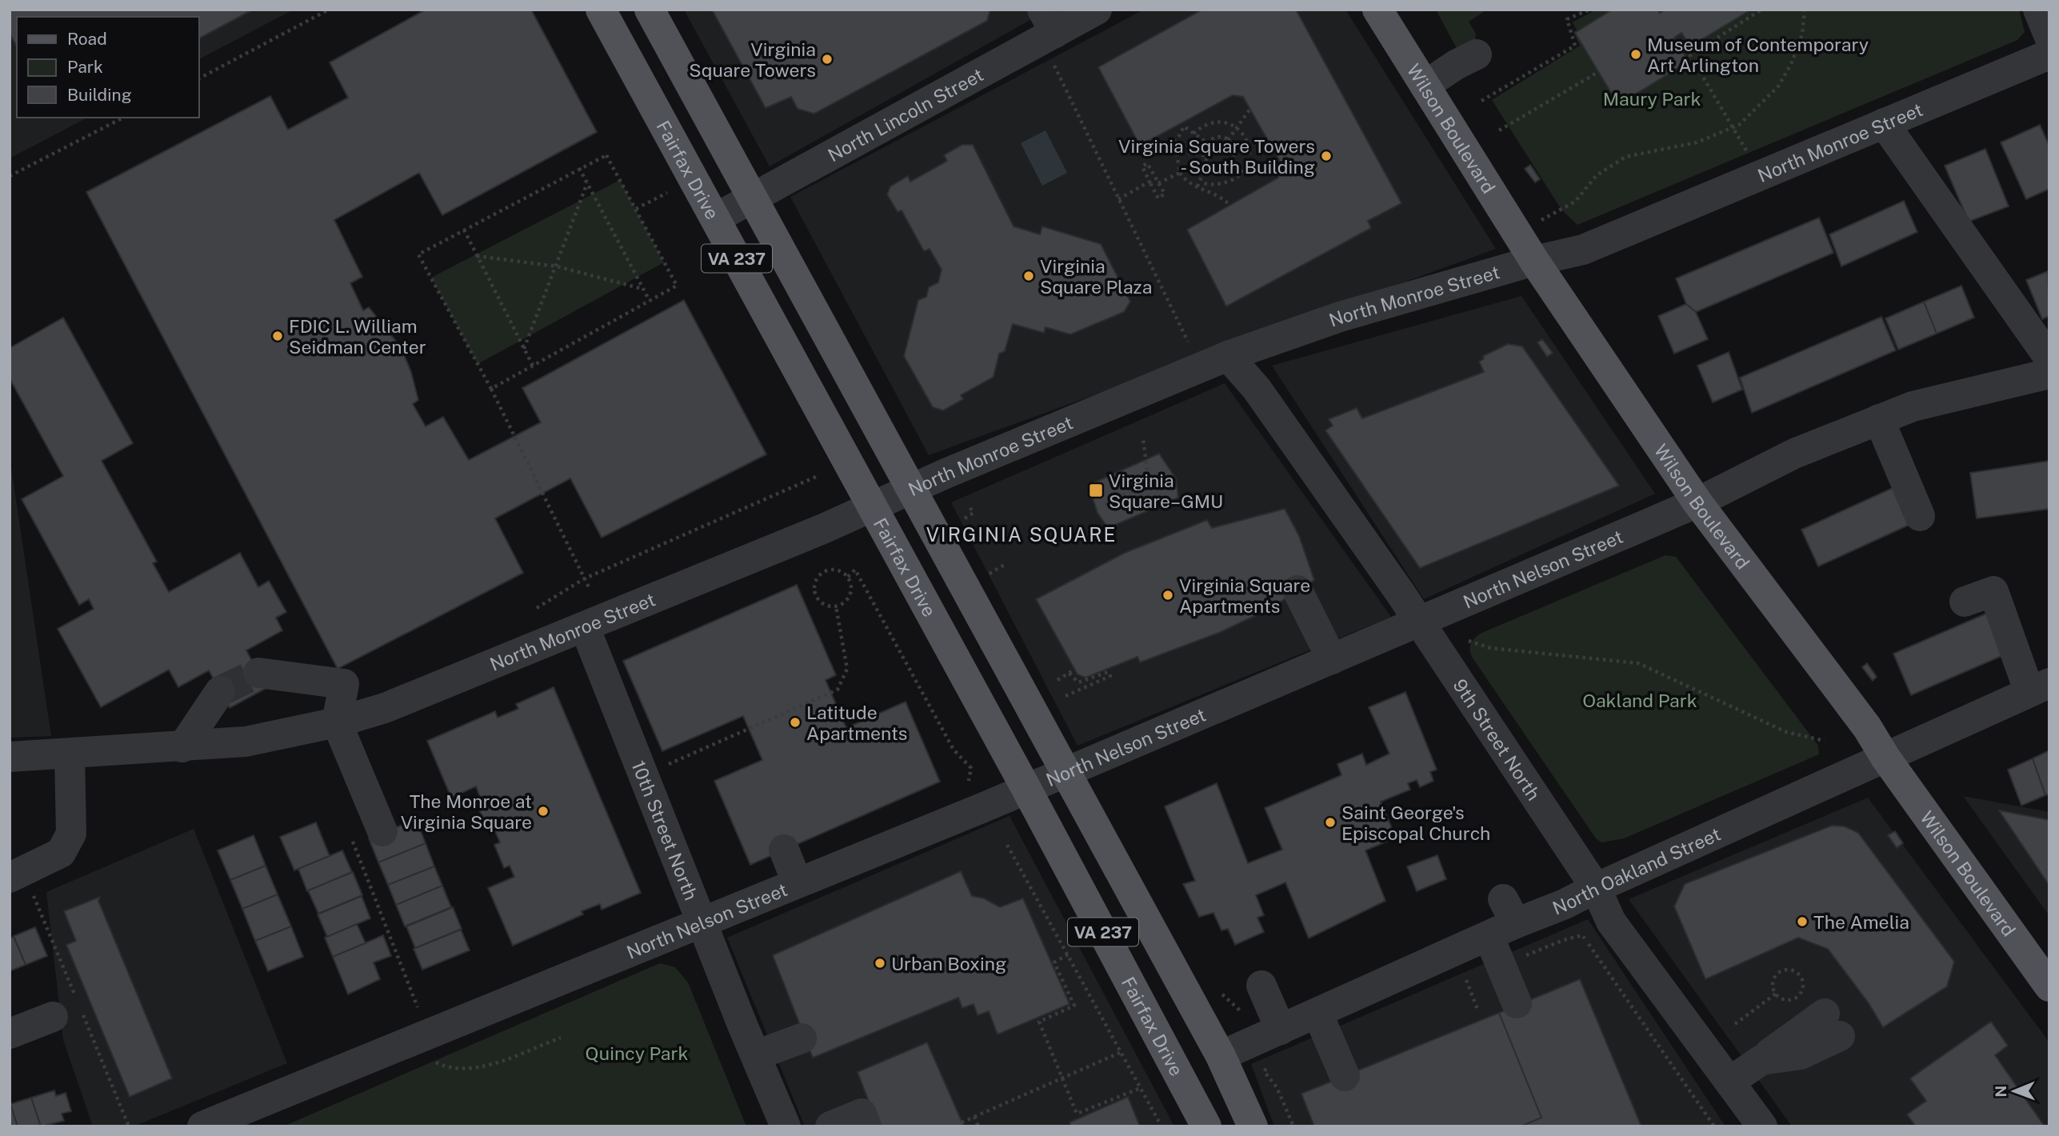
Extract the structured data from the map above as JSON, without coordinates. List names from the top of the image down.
{
  "streets": {
    "main road": ["Wilson Boulevard", "Fairfax Drive", "VA 237"],
    "street": [
      "North Lincoln Street",
      "North Monroe Street",
      "North Nelson Street",
      "9th Street North",
      "10th Street North",
      "North Oakland Street"
    ]
  },
  "crossings": [
    ["North Lincoln Street", "Fairfax Drive"],
    ["North Lincoln Street", "VA 237"],
    ["Wilson Boulevard", "North Monroe Street"],
    ["Wilson Boulevard", "North Nelson Street"],
    ["Wilson Boulevard", "North Oakland Street"],
    ["North Monroe Street", "Fairfax Drive"],
    ["North Monroe Street", "VA 237"],
    ["North Monroe Street", "9th Street North"],
    ["North Monroe Street", "10th Street North"],
    ["Fairfax Drive", "North Nelson Street"],
    ["VA 237", "North Nelson Street"],
    ["VA 237", "North Oakland Street"],
    ["North Nelson Street", "9th Street North"],
    ["North Nelson Street", "10th Street North"],
    ["9th Street North", "North Oakland Street"]
  ],
  "districts": ["VIRGINIA SQUARE"],
  "parks": ["Maury Park", "Oakland Park", "Quincy Park"],
  "places": {
    "other": [
      "Museum of Contemporary Art Arlington",
      "Virginia Square Towers",
      "Virginia Square Towers - South Building",
      "Virginia Square Plaza",
      "FDIC L. William Seidman Center",
      "Virginia Square Apartments",
      "Latitude Apartments",
      "The Monroe at Virginia Square",
      "Saint George's Episcopal Church",
      "The Amelia",
      "Urban Boxing"
    ],
    "transit": ["Virginia Square–GMU"]
  },
  "legend": ["Road", "Park", "Building"],
  "north": "left"
}
